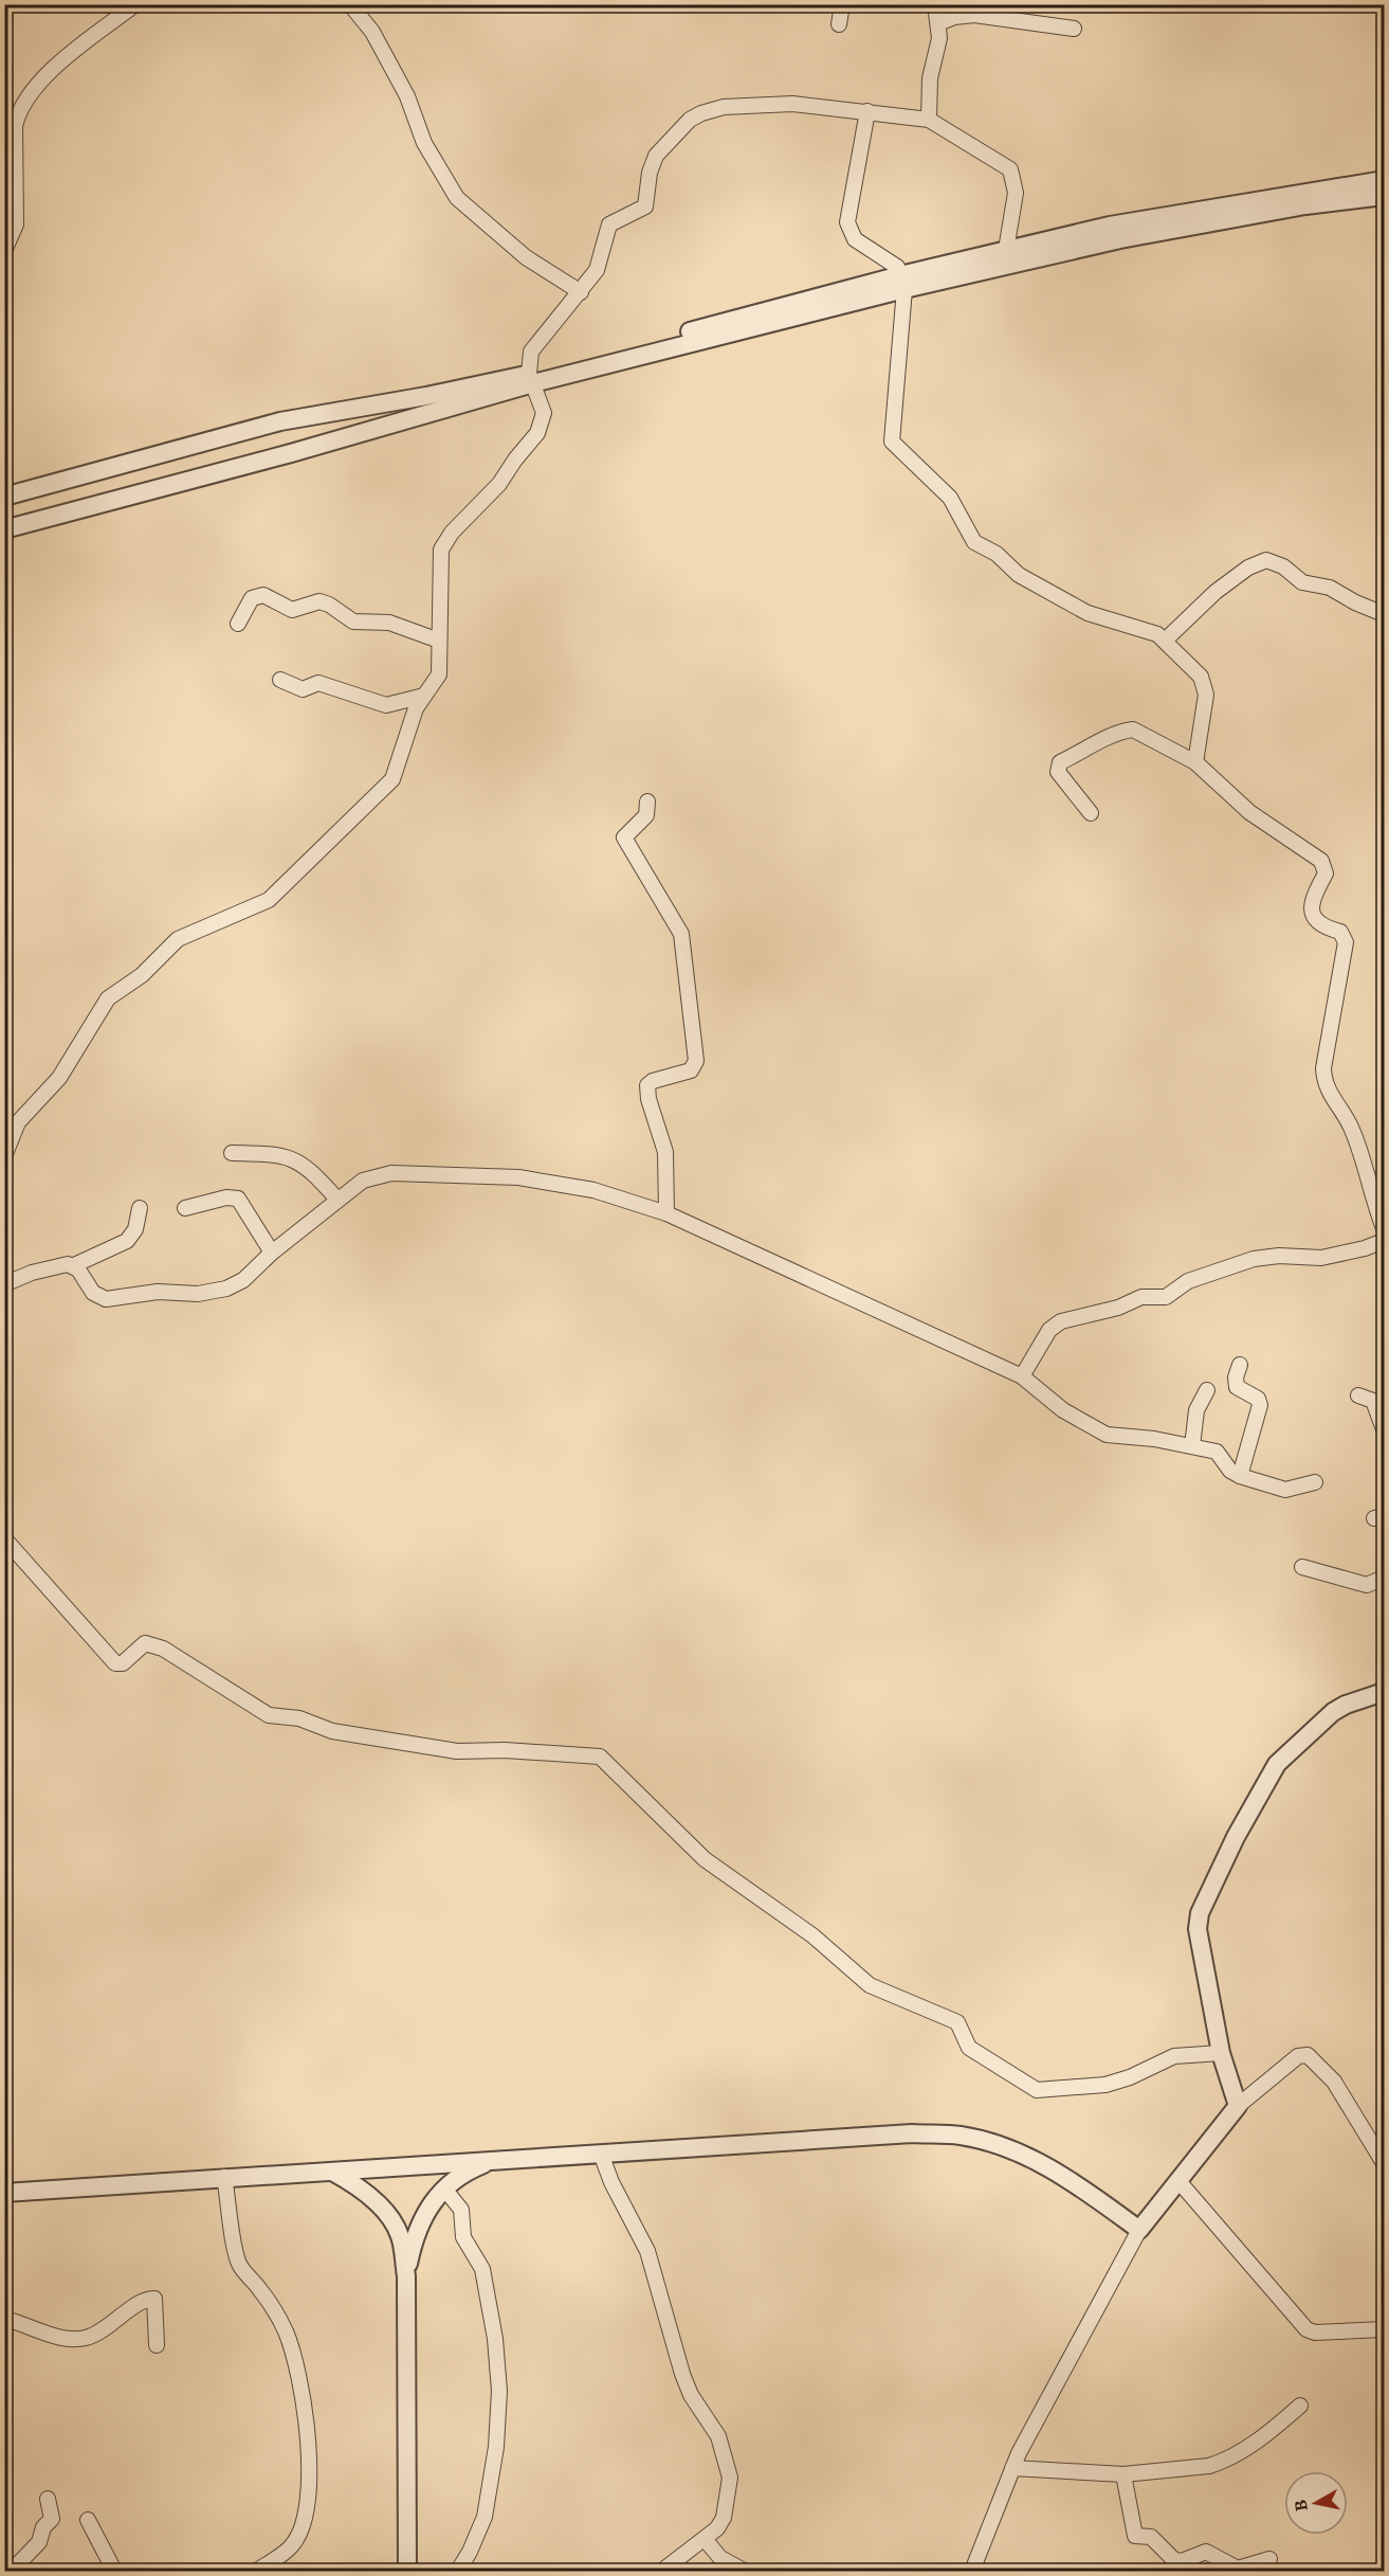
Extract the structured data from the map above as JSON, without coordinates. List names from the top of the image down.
{
  "north": "left"
}
